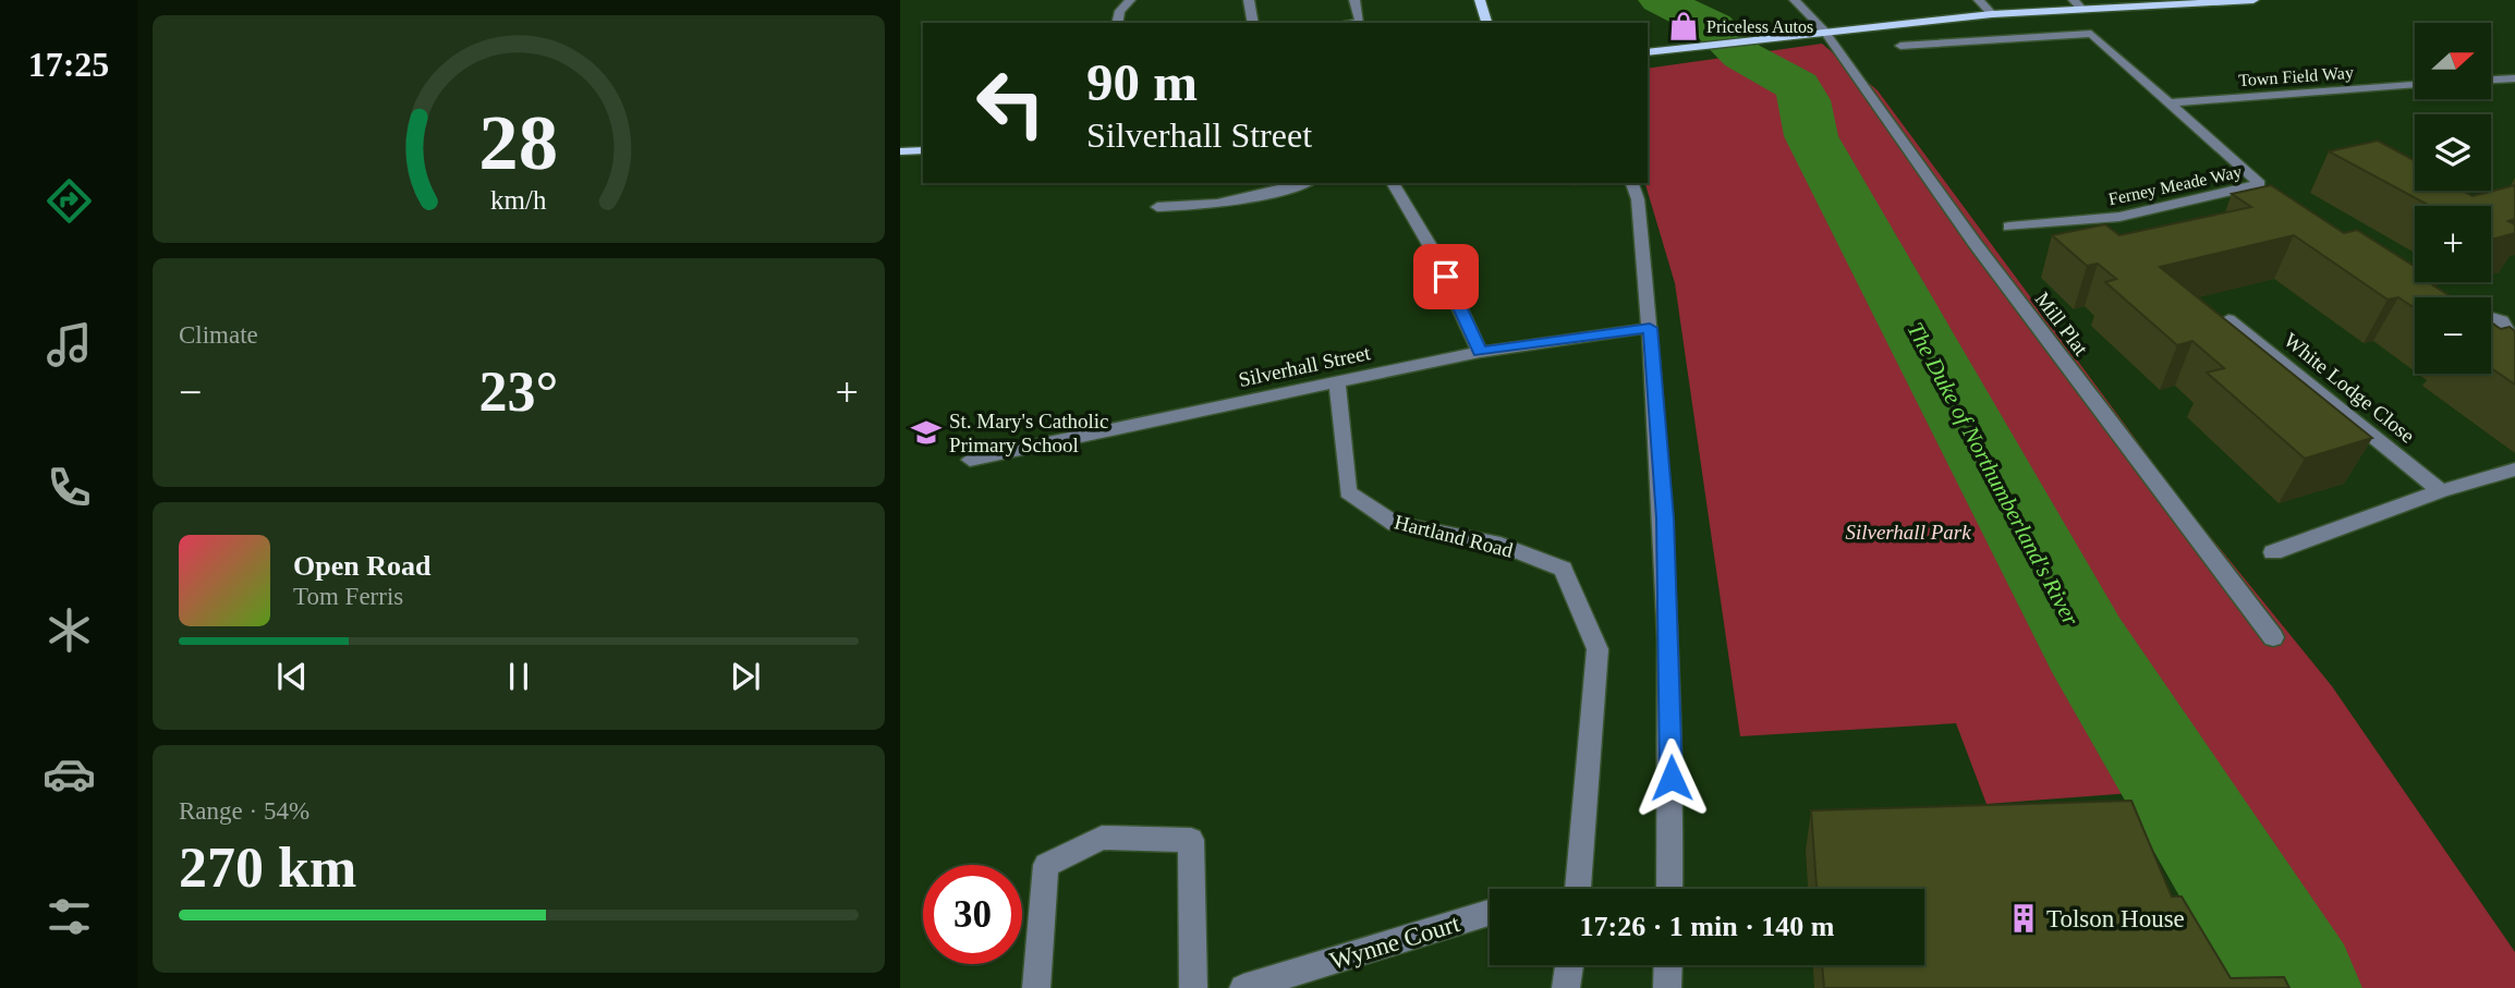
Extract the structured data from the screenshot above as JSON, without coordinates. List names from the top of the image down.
{
  "streets": {
    "street": [
      "Town Field Way",
      "Ferney Meade Way",
      "Mill Plat",
      "Silverhall Street",
      "White Lodge Close",
      "Hartland Road",
      "Wynne Court"
    ]
  },
  "crossings": [
    ["Town Field Way", "Ferney Meade Way"],
    ["Silverhall Street", "Hartland Road"]
  ],
  "water": ["The Duke of Northumberland's River"],
  "parks": ["Silverhall Park"],
  "places": {
    "shop": ["Priceless Autos"],
    "school or university": ["St. Mary's Catholic Primary School"],
    "building": ["Tolson House"]
  },
  "north": "right",
  "page": {
    "tabs": "17:25",
    "map_buttons": ["+", "−"],
    "turn": ["90 m", "Silverhall Street"],
    "tile": [
      "Climate",
      ["Range · 54%", "270 km"]
    ],
    "heat": ["−", "23°", "+"],
    "song": ["Open Road", "Tom Ferris"],
    "limit": "30",
    "trip": "17:26 · 1 min · 140 m",
    "gauge": ["28", "km/h"]
  }
}
